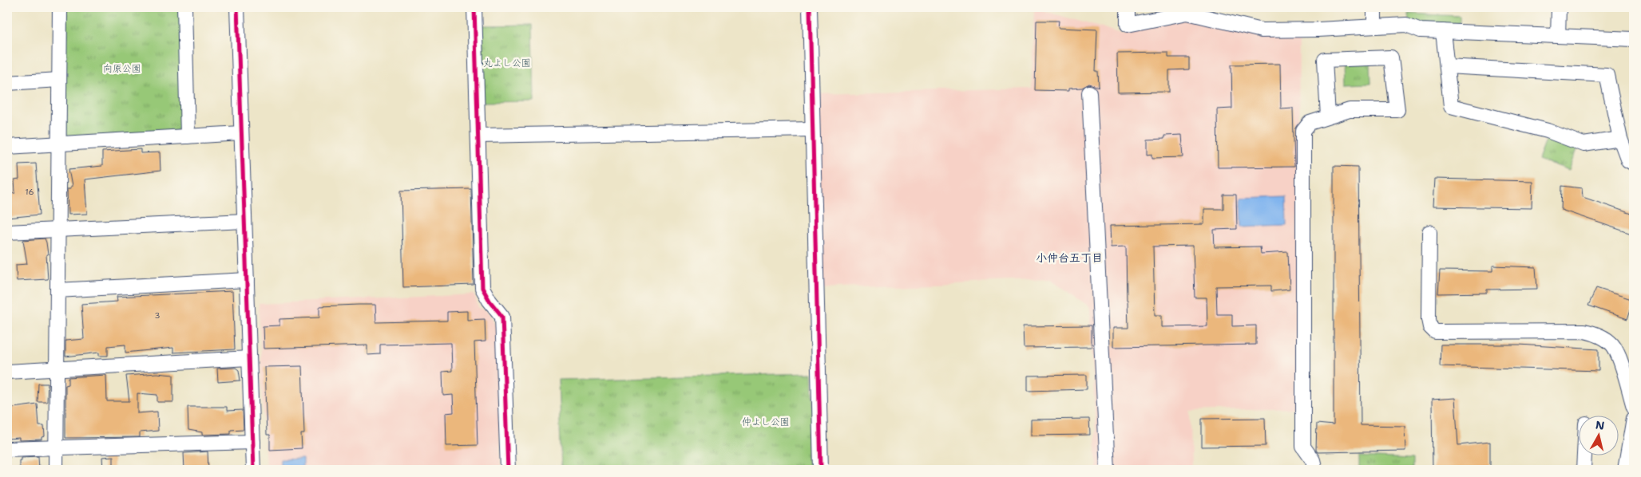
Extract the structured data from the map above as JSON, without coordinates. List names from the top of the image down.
{
  "districts": ["小仲台五丁目"],
  "parks": ["丸よし公園", "向原公園", "仲よし公園"],
  "house_numbers": ["16", "3"],
  "north": "top"
}
